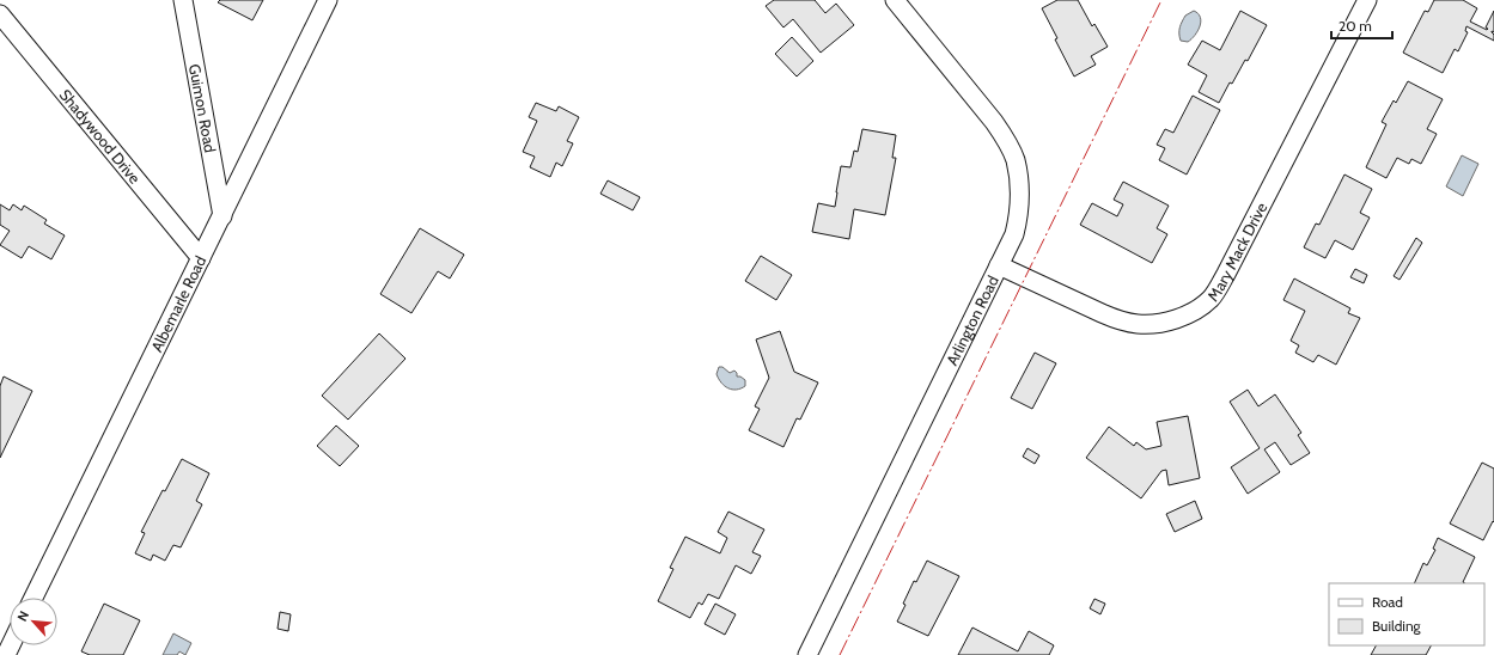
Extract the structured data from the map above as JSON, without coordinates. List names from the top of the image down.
{
  "streets": {
    "street": [
      "Guimon Road",
      "Shadywood Drive",
      "Mary Mack Drive",
      "Albemarle Road",
      "Arlington Road"
    ]
  },
  "crossings": [
    ["Guimon Road", "Albemarle Road"],
    ["Shadywood Drive", "Albemarle Road"],
    ["Mary Mack Drive", "Arlington Road"]
  ],
  "legend": ["Road", "Building"],
  "scale_bar": "20 m",
  "north": "top left"
}
